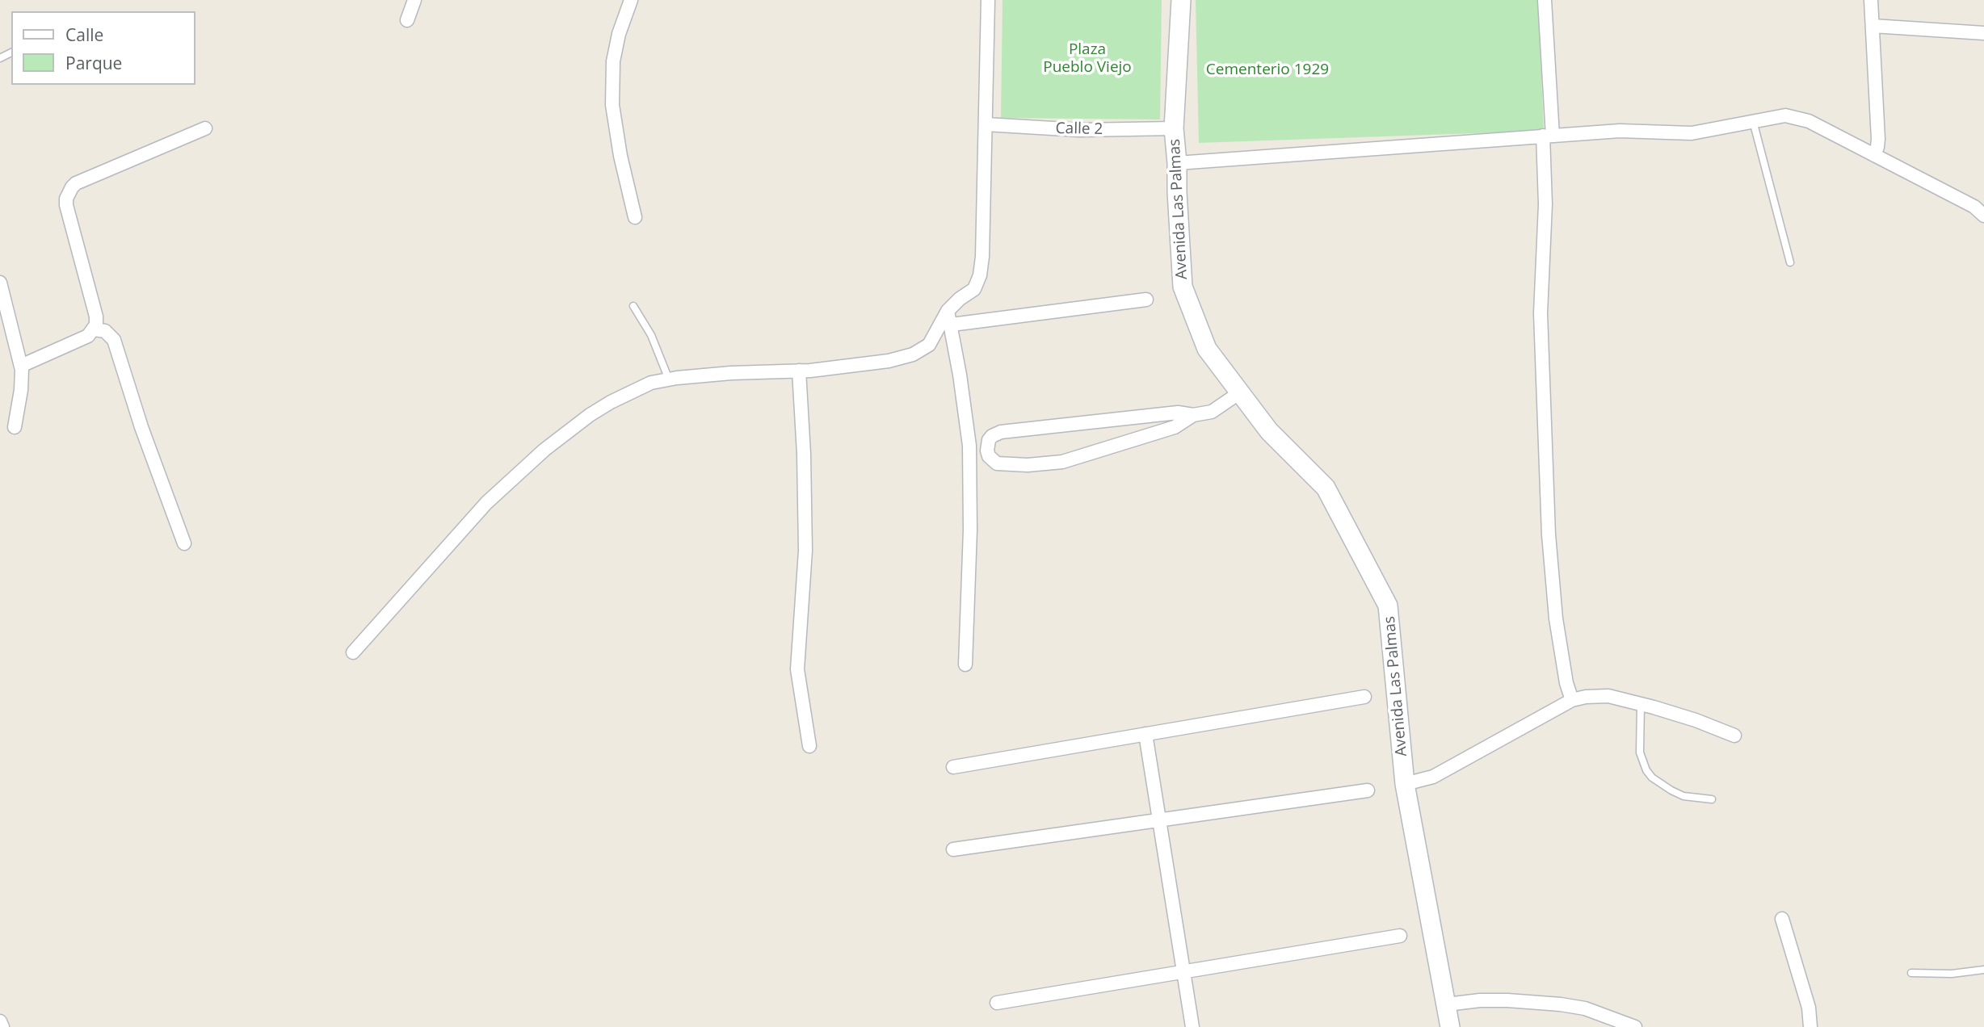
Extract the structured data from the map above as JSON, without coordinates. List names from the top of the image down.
{
  "streets": {
    "street": ["Calle 2", "Avenida Las Palmas"]
  },
  "crossings": [
    ["Calle 2", "Avenida Las Palmas"]
  ],
  "parks": ["Plaza Pueblo Viejo", "Cementerio 1929"],
  "legend": ["Calle", "Parque"]
}
